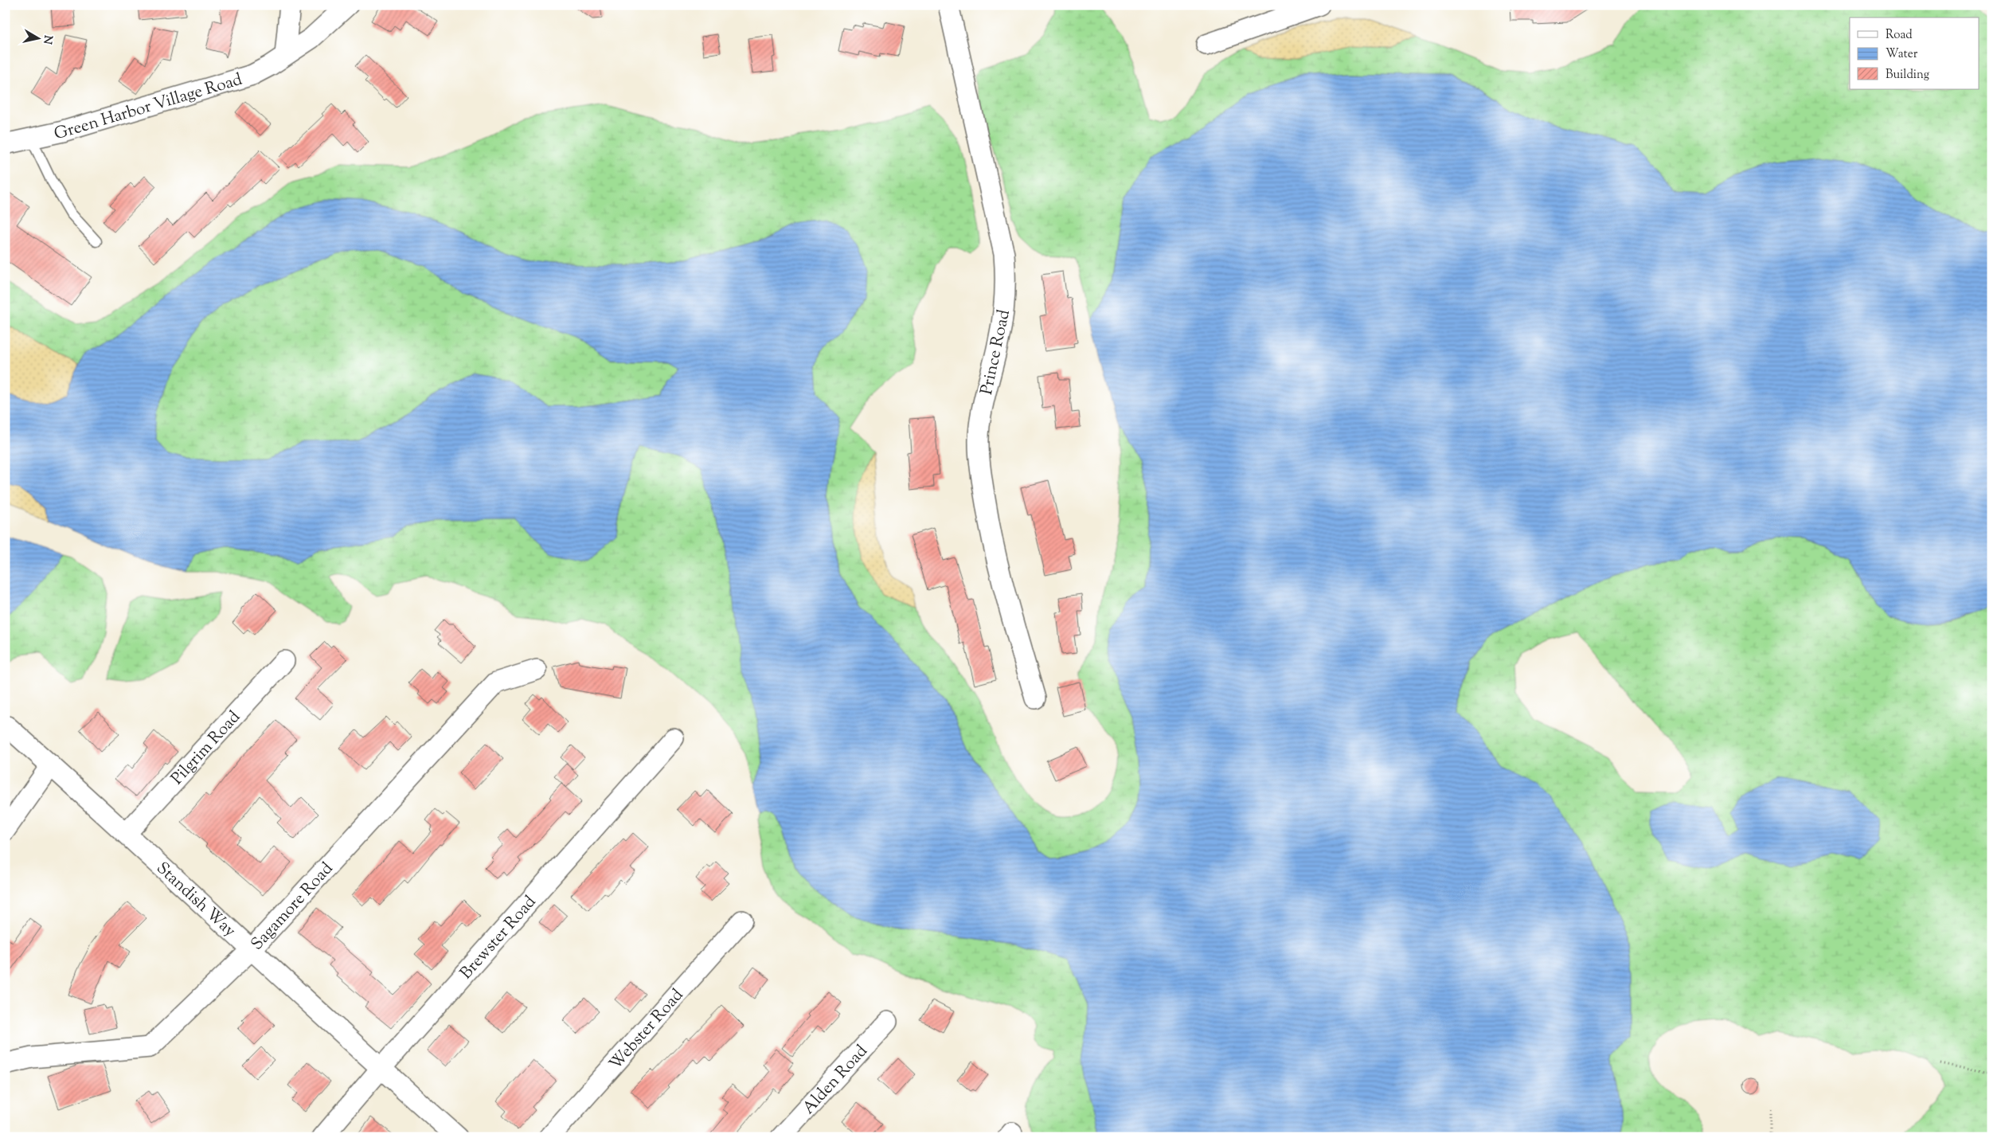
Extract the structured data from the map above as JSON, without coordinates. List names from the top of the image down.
{
  "streets": {
    "street": [
      "Green Harbor Village Road",
      "Prince Road",
      "Pilgrim Road",
      "Standish Way",
      "Sagamore Road",
      "Brewster Road",
      "Webster Road",
      "Alden Road"
    ]
  },
  "crossings": [
    ["Pilgrim Road", "Standish Way"],
    ["Standish Way", "Sagamore Road"],
    ["Standish Way", "Brewster Road"]
  ],
  "legend": ["Road", "Water", "Building"],
  "north": "right"
}
